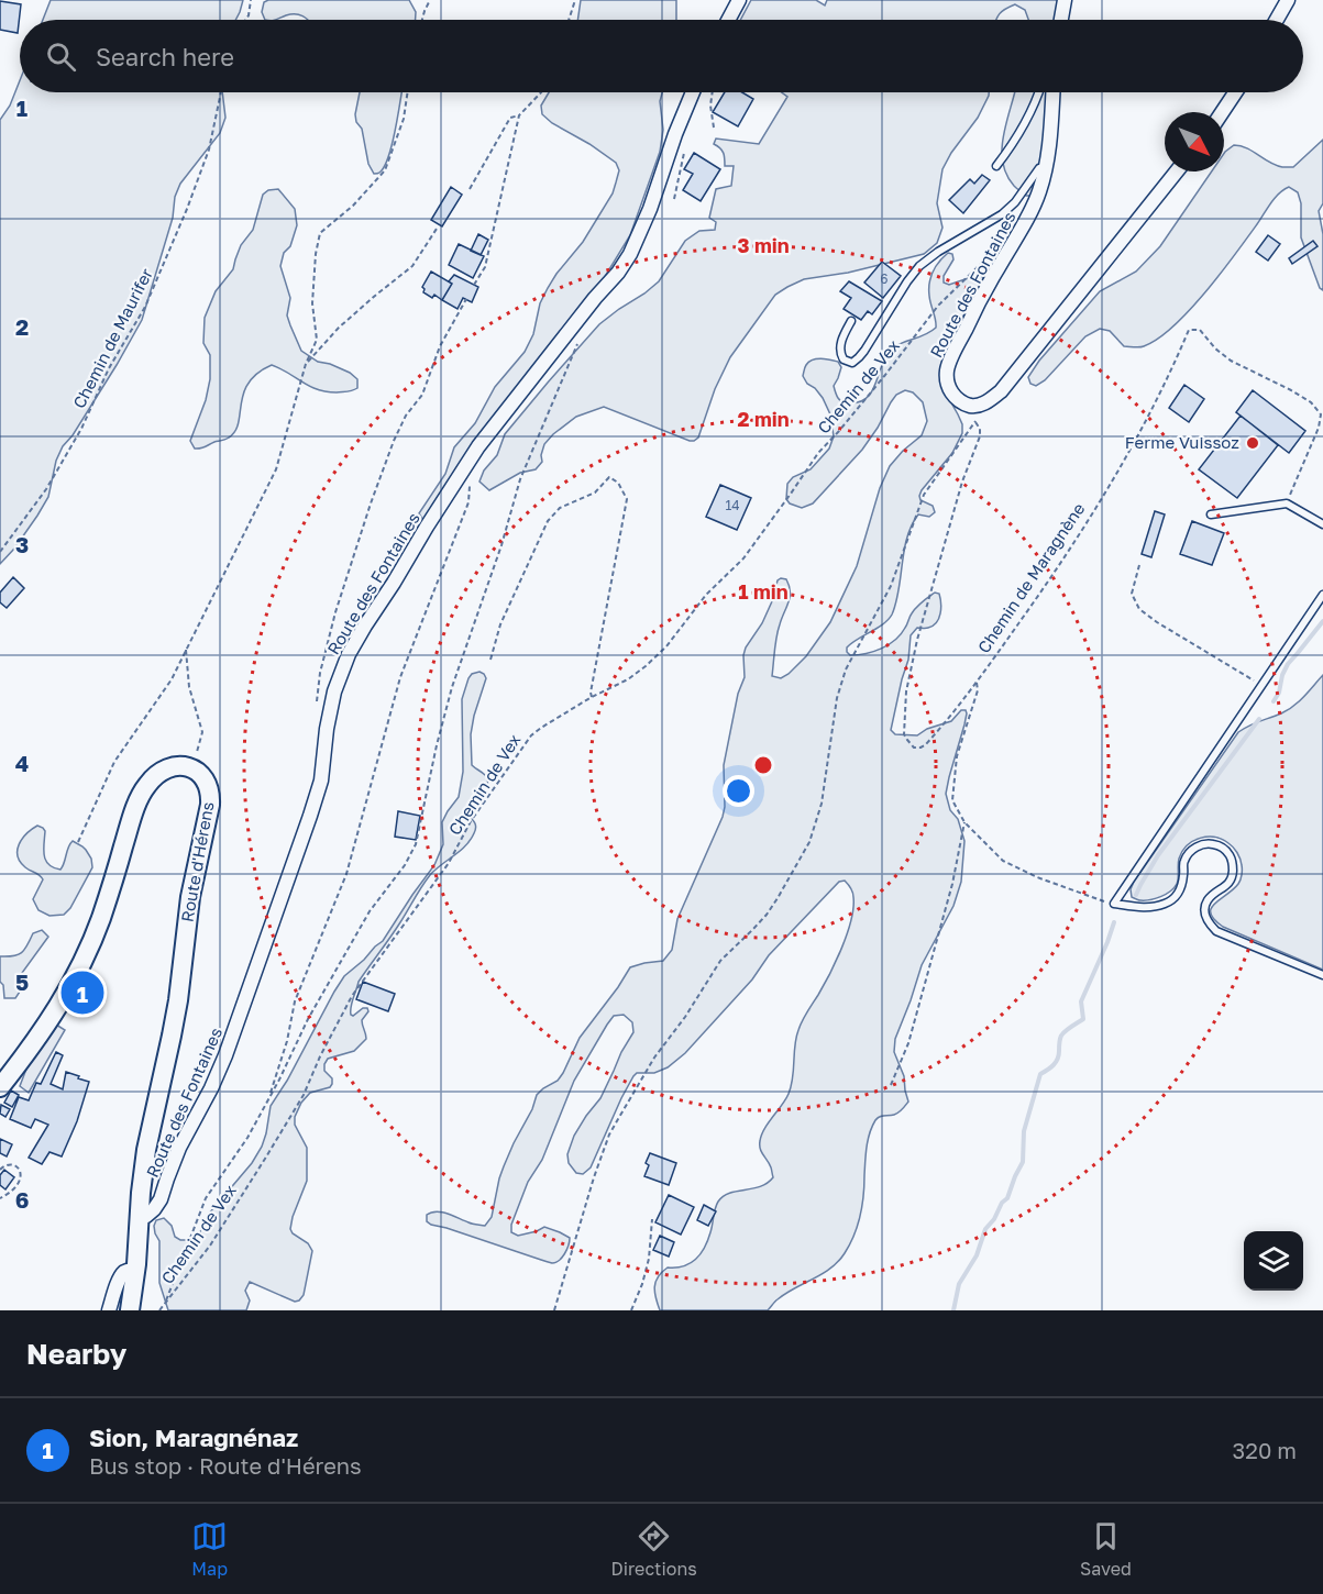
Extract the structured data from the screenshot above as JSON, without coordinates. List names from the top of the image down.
{
  "streets": {
    "main road": ["Route d'Hérens"],
    "street": ["Route des Fontaines"],
    "path": ["Chemin de Maurifer", "Chemin de Vex", "Chemin de Maragnène"]
  },
  "crossings": [
    ["Route des Fontaines", "Route d'Hérens"]
  ],
  "places": ["Ferme Vuissoz"],
  "house_numbers": ["6", "14"],
  "north": "bottom right",
  "page": {
    "search": "Search here",
    "pins": "1",
    "heading": "Nearby",
    "list": [
      {
        "mark": "1",
        "name": "Sion, Maragnénaz",
        "note": "Bus stop · Route d'Hérens",
        "value": "320 m"
      }
    ],
    "nav": ["Map", "Directions", "Saved"]
  },
  "grid": {
    "rows": [
      "1",
      "2",
      "3",
      "4",
      "5",
      "6"
    ]
  },
  "rings": ["3 min", "2 min", "1 min"]
}
